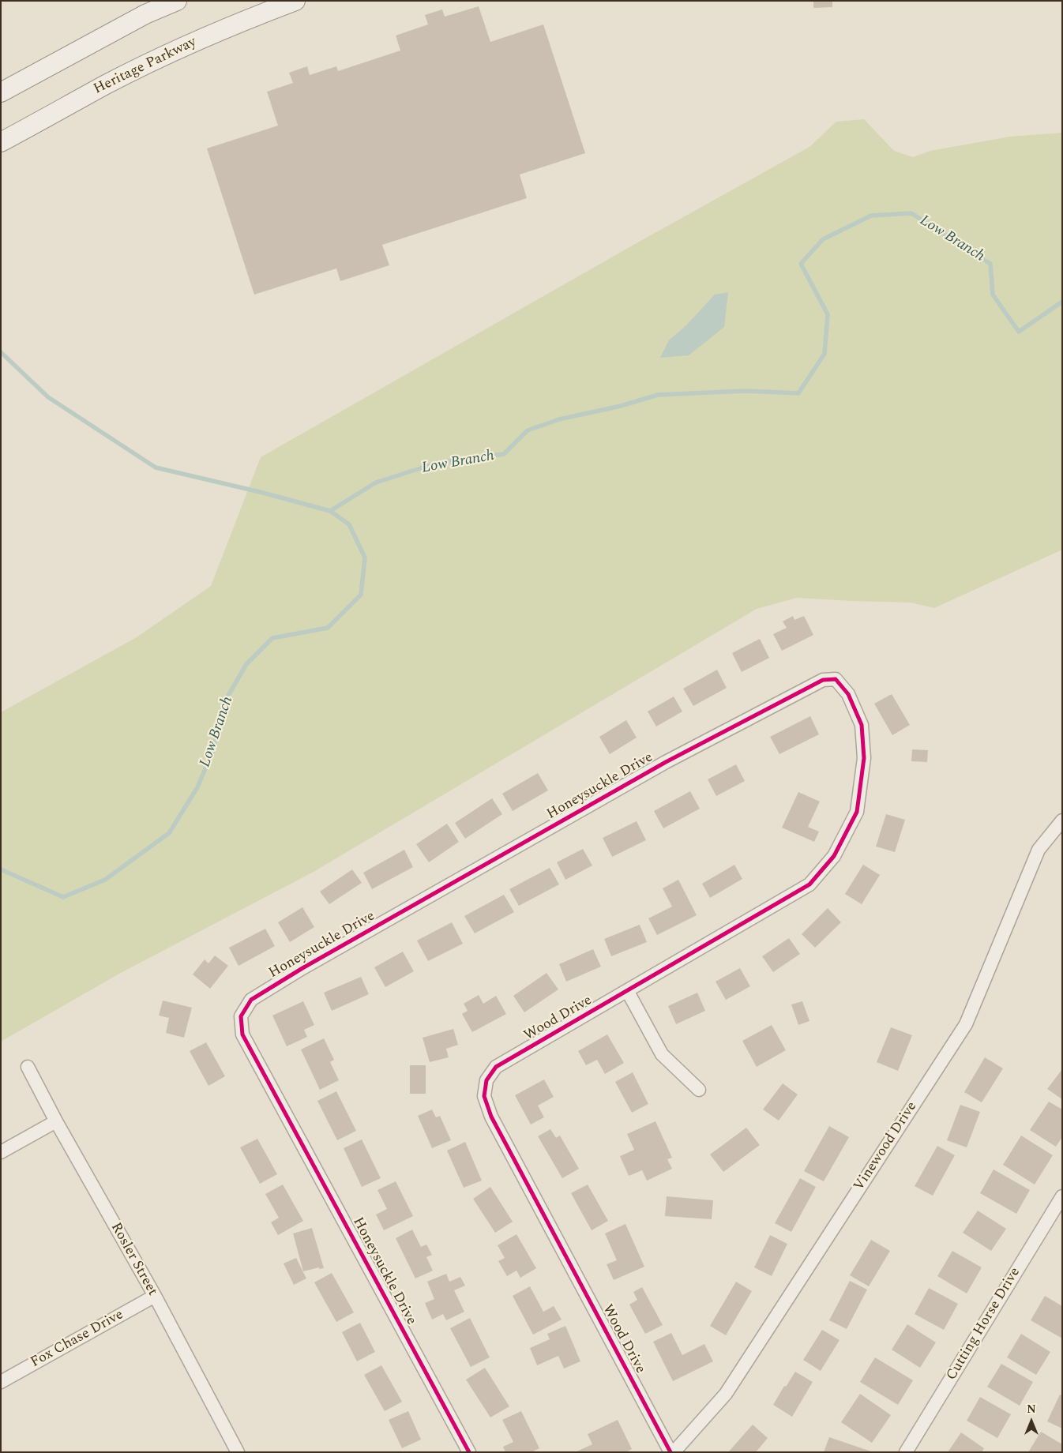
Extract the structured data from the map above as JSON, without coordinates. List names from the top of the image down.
{
  "streets": {
    "main road": ["Heritage Parkway"],
    "street": [
      "Honeysuckle Drive",
      "Wood Drive",
      "Vinewood Drive",
      "Rosler Street",
      "Cutting Horse Drive",
      "Fox Chase Drive"
    ]
  },
  "crossings": [
    ["Honeysuckle Drive", "Wood Drive"],
    ["Rosler Street", "Fox Chase Drive"]
  ],
  "water": ["Low Branch"],
  "north": "top"
}
